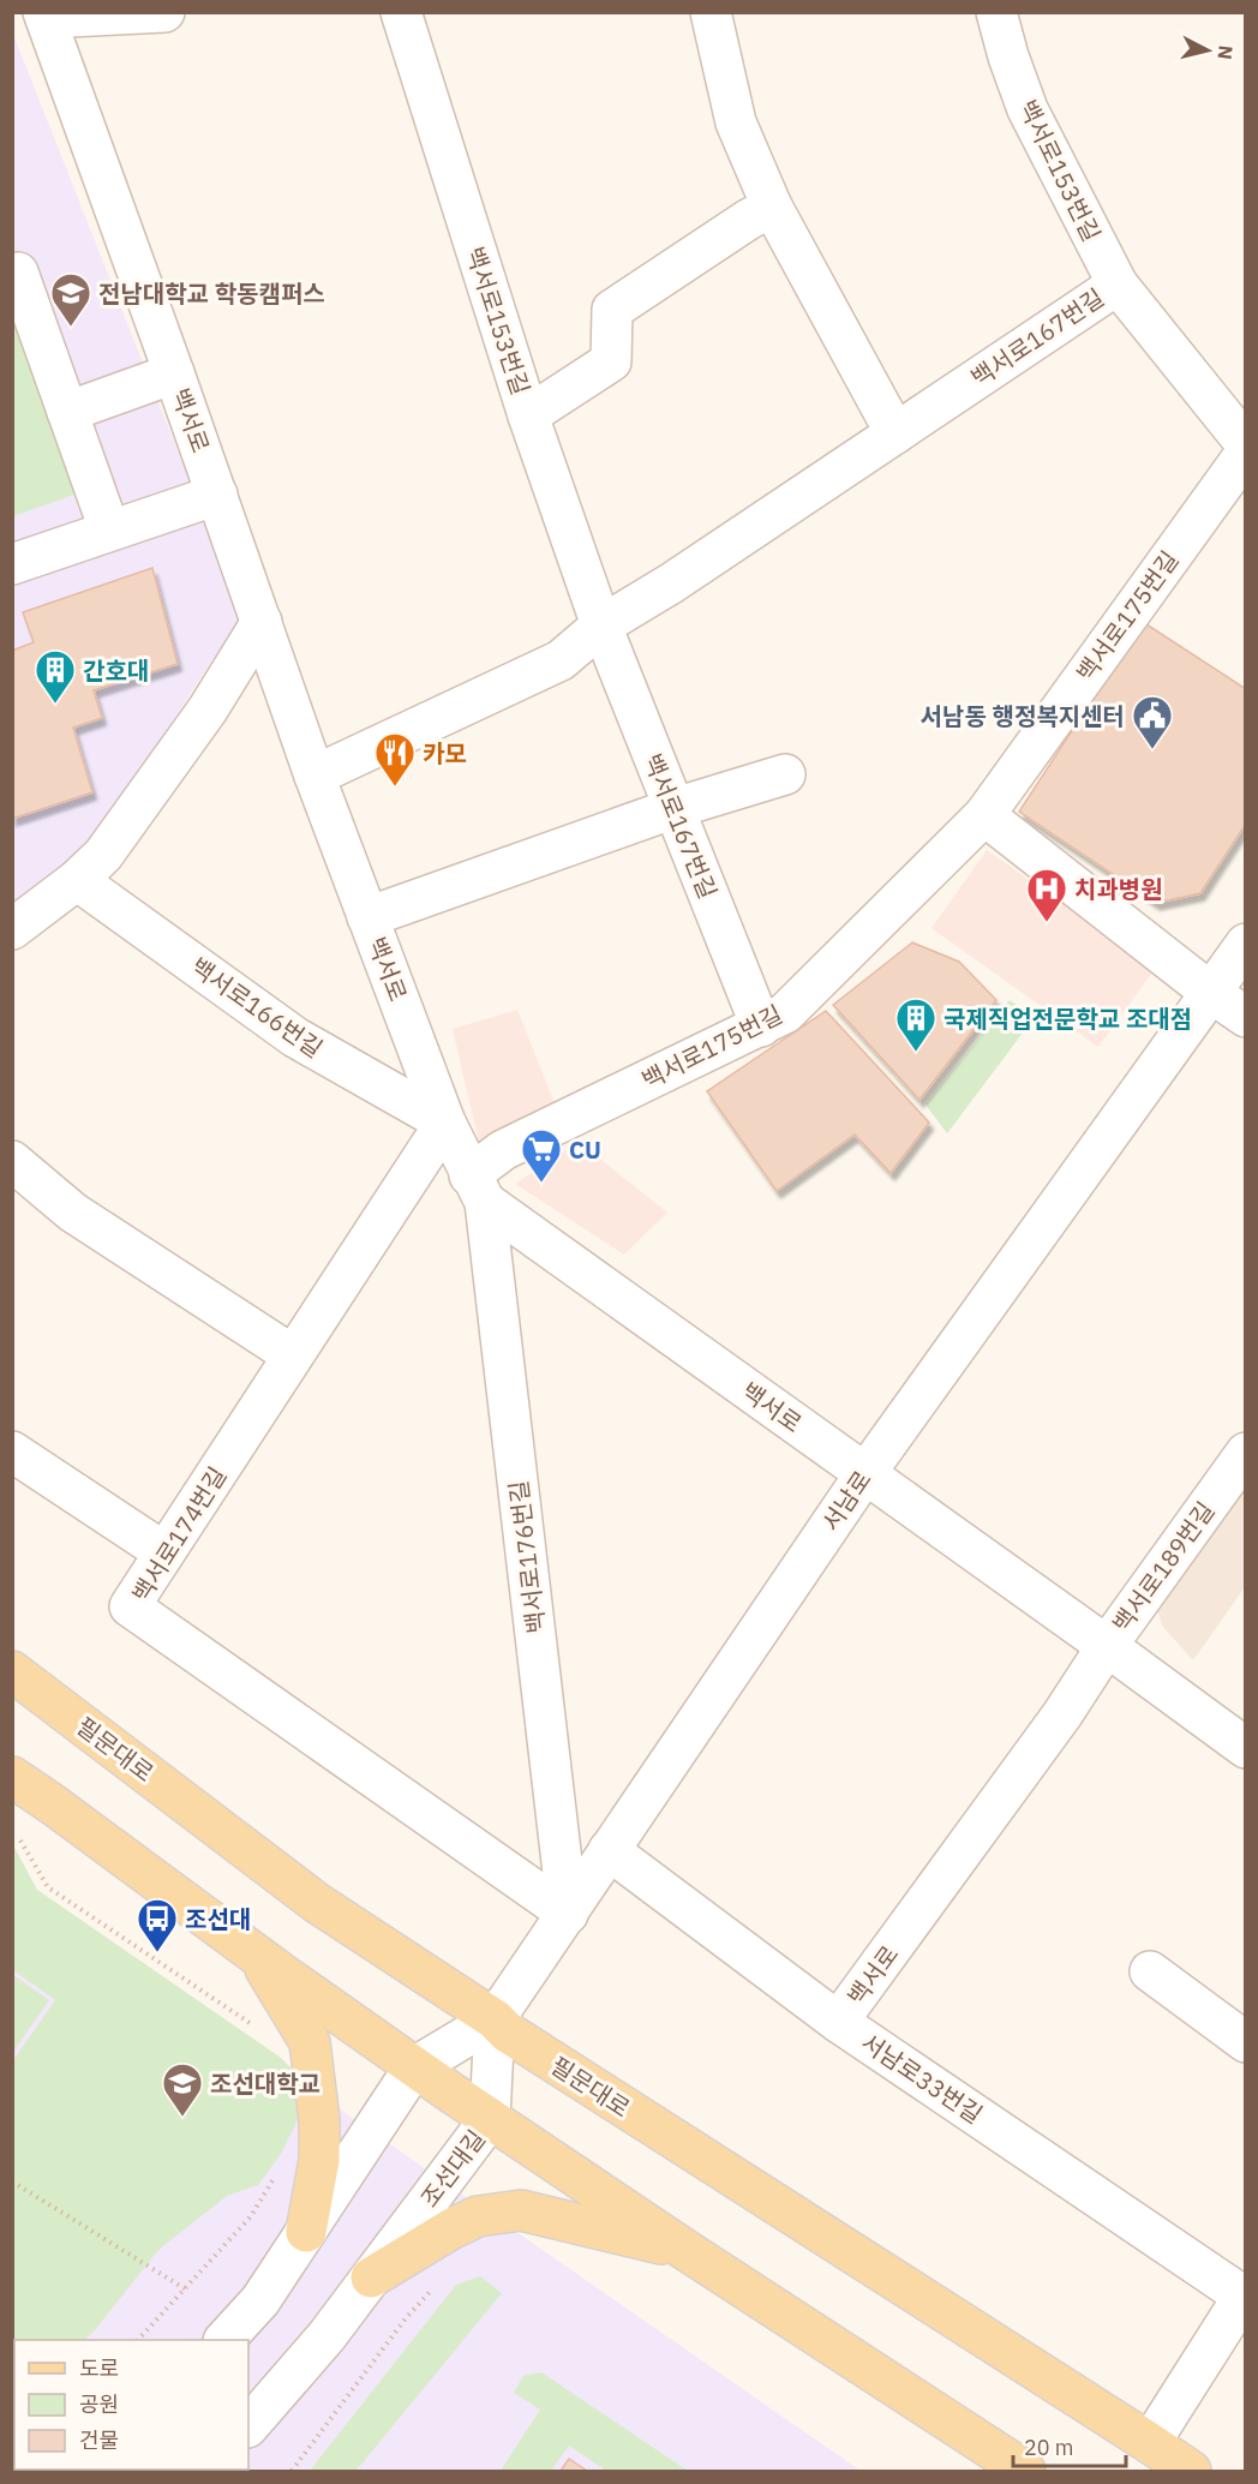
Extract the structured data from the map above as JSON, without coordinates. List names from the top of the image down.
{
  "streets": {
    "main road": ["필문대로"],
    "street": [
      "백서로153번길",
      "백서로167번길",
      "백서로",
      "백서로175번길",
      "백서로166번길",
      "서남로",
      "백서로174번길",
      "백서로176번길",
      "백서로189번길",
      "서남로33번길",
      "조선대길"
    ]
  },
  "crossings": [
    ["백서로153번길", "백서로167번길"],
    ["백서로167번길", "백서로"],
    ["백서로167번길", "백서로175번길"],
    ["백서로", "백서로175번길"],
    ["백서로", "백서로166번길"],
    ["백서로", "서남로"],
    ["백서로", "백서로174번길"],
    ["백서로", "백서로176번길"],
    ["백서로", "백서로189번길"],
    ["백서로", "서남로33번길"],
    ["백서로175번길", "백서로176번길"],
    ["백서로166번길", "백서로174번길"],
    ["서남로", "백서로174번길"],
    ["서남로", "백서로176번길"],
    ["서남로", "필문대로"],
    ["서남로", "서남로33번길"],
    ["서남로", "조선대길"],
    ["백서로174번길", "백서로176번길"],
    ["필문대로", "조선대길"]
  ],
  "places": {
    "school or university": ["전남대학교 학동캠퍼스", "조선대학교"],
    "building": ["간호대", "국제직업전문학교 조대점"],
    "public building": ["서남동 행정복지센터"],
    "restaurant": ["카모"],
    "hospital": ["치과병원"],
    "supermarket": ["CU"],
    "bus stop": ["조선대"]
  },
  "legend": ["도로", "공원", "건물"],
  "scale_bar": "20 m",
  "north": "right"
}
